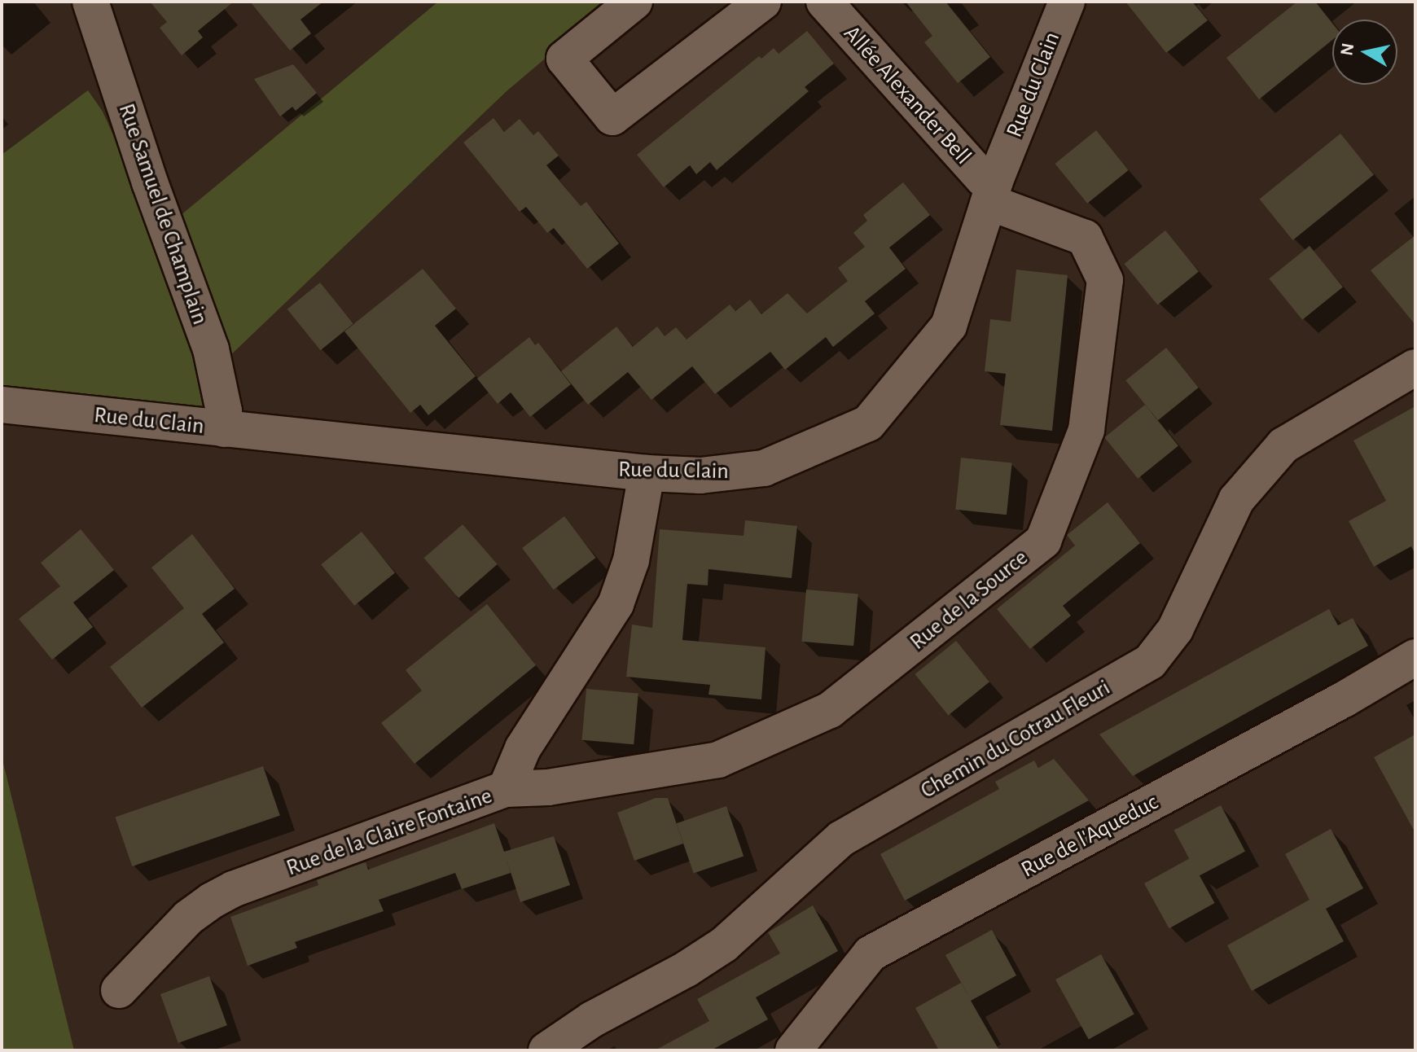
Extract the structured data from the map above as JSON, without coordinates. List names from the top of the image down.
{
  "streets": {
    "street": [
      "Rue du Clain",
      "Allée Alexander Bell",
      "Rue Samuel de Champlain",
      "Rue de la Source",
      "Chemin du Cotrau Fleuri",
      "Rue de la Claire Fontaine",
      "Rue de l'Aqueduc"
    ]
  },
  "crossings": [
    ["Rue du Clain", "Allée Alexander Bell"],
    ["Rue du Clain", "Rue Samuel de Champlain"],
    ["Rue du Clain", "Rue de la Source"],
    ["Rue du Clain", "Rue de la Claire Fontaine"],
    ["Allée Alexander Bell", "Rue de la Source"],
    ["Rue de la Source", "Rue de la Claire Fontaine"]
  ],
  "north": "left"
}
